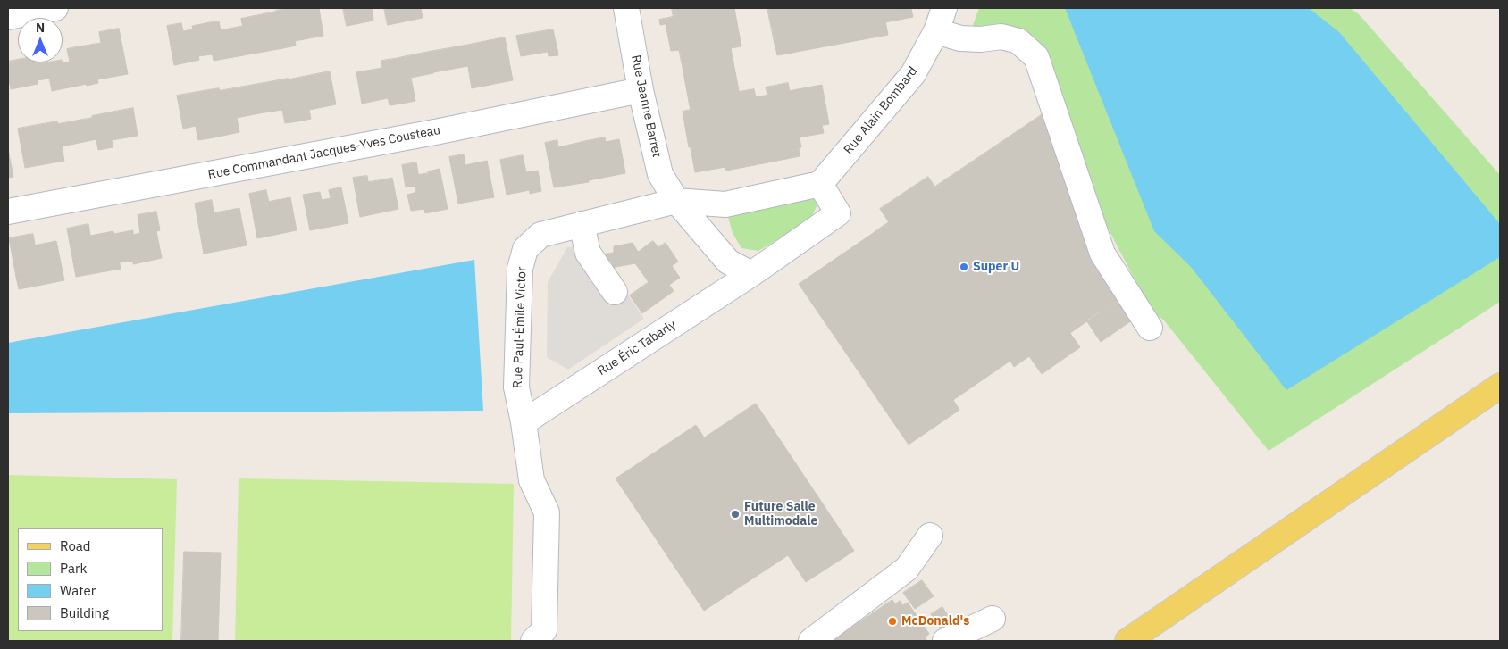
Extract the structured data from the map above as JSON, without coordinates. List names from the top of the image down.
{
  "streets": {
    "street": [
      "Rue Jeanne Barret",
      "Rue Alain Bombard",
      "Rue Commandant Jacques-Yves Cousteau",
      "Rue Paul-Émile Victor",
      "Rue Éric Tabarly"
    ]
  },
  "crossings": [
    ["Rue Jeanne Barret", "Rue Commandant Jacques-Yves Cousteau"],
    ["Rue Jeanne Barret", "Rue Paul-Émile Victor"],
    ["Rue Jeanne Barret", "Rue Éric Tabarly"],
    ["Rue Alain Bombard", "Rue Paul-Émile Victor"],
    ["Rue Alain Bombard", "Rue Éric Tabarly"],
    ["Rue Paul-Émile Victor", "Rue Éric Tabarly"]
  ],
  "places": ["Super U", "Future Salle Multimodale", "McDonald's"],
  "legend": [
    "Road",
    "Park",
    "Water",
    "Building"
  ],
  "north": "top"
}
